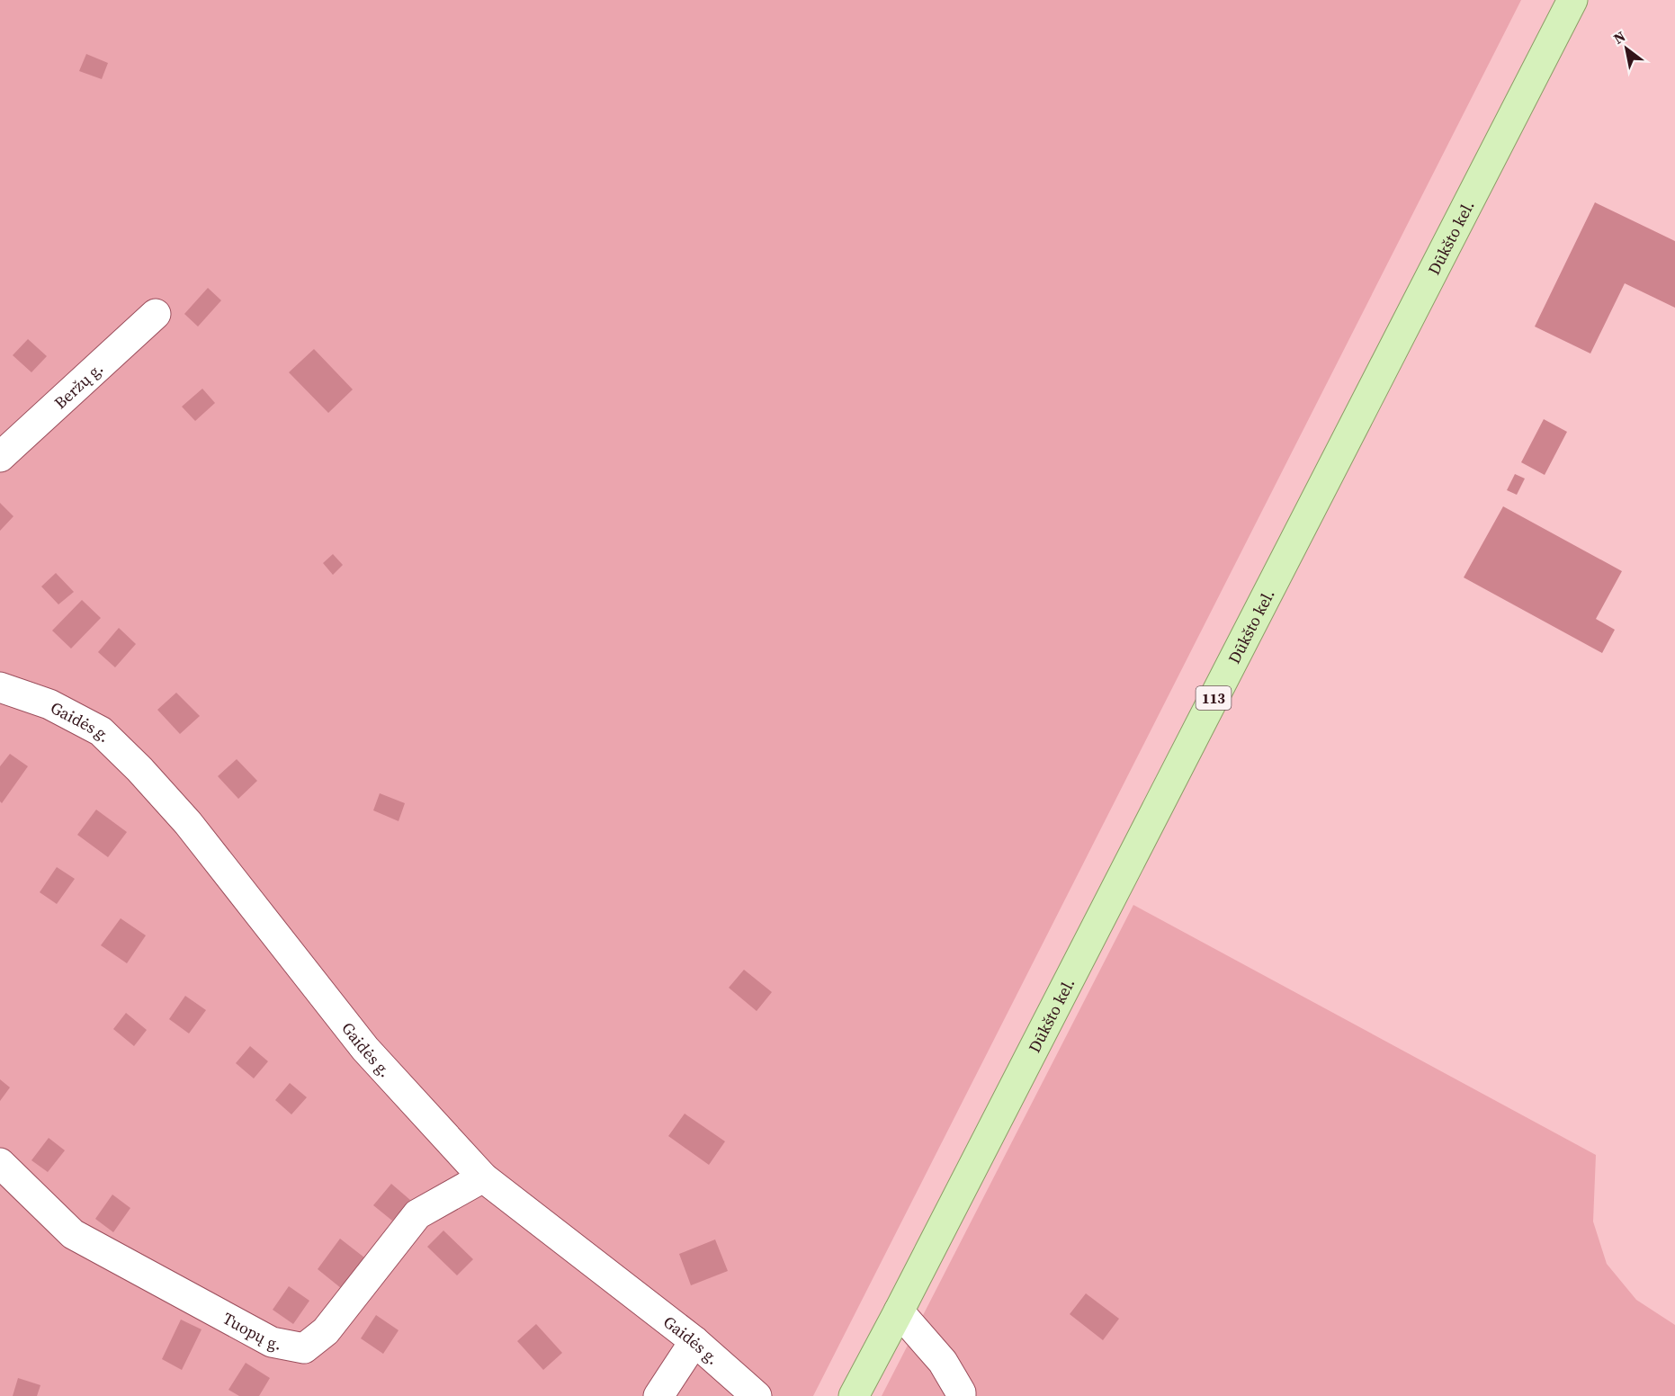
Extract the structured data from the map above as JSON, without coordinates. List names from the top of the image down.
{
  "streets": {
    "main road": ["Dūkšto kel.", "113"],
    "street": ["Beržų g.", "Gaidės g.", "Tuopų g."]
  },
  "crossings": [
    ["Gaidės g.", "Tuopų g."]
  ],
  "north": "top left"
}
